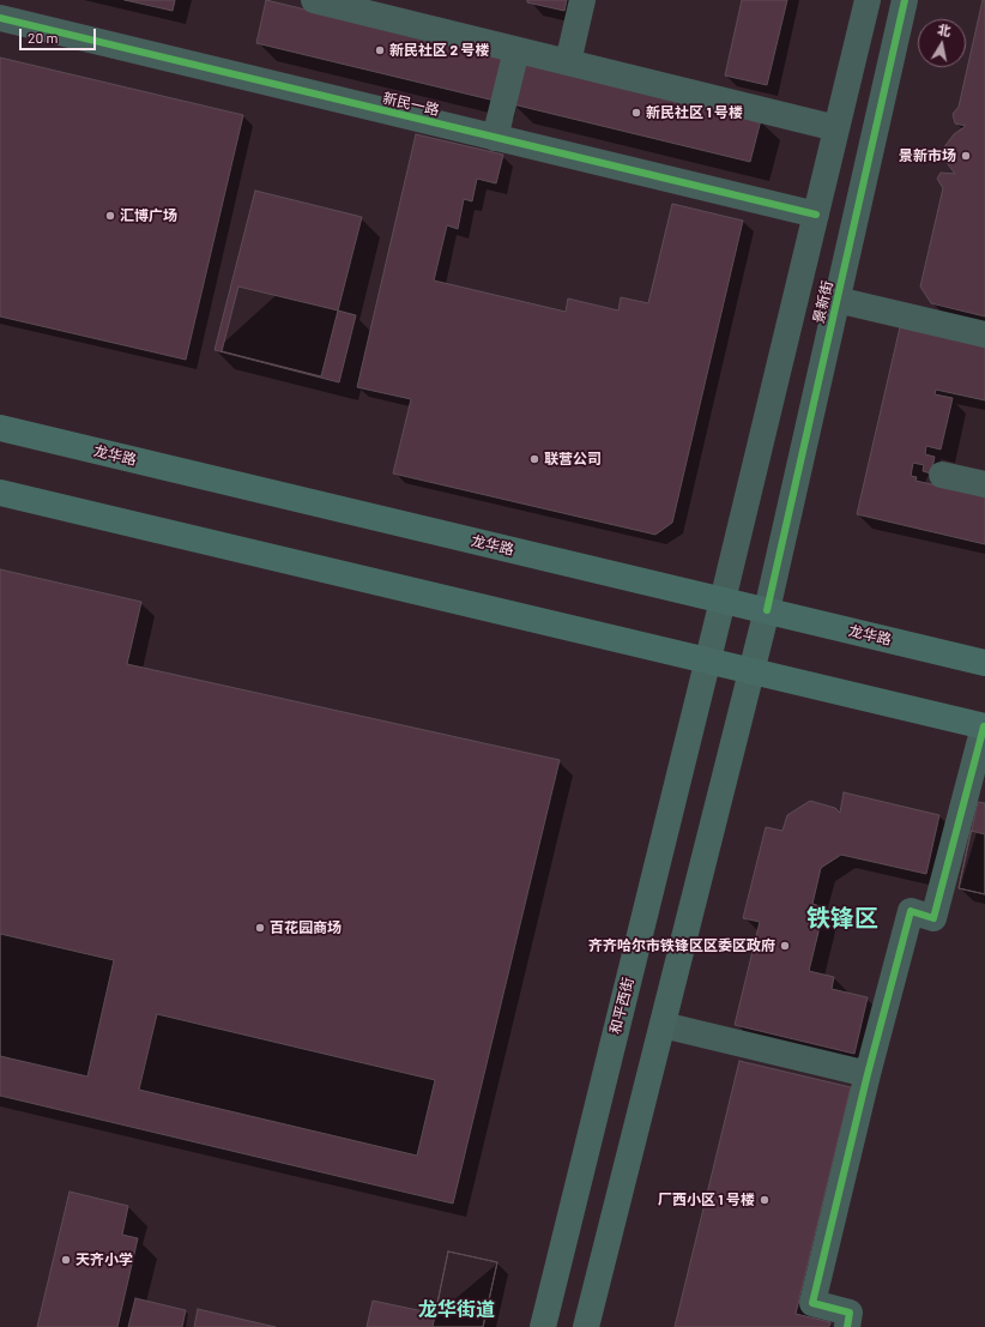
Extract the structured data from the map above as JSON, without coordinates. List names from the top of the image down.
{
  "streets": {
    "main road": ["龙华路", "和平西街"],
    "street": ["新民一路", "景新街"]
  },
  "crossings": [
    ["新民一路", "景新街"],
    ["景新街", "龙华路"],
    ["景新街", "和平西街"],
    ["龙华路", "和平西街"]
  ],
  "districts": ["铁锋区", "龙华街道"],
  "places": [
    "新民社区 2 号楼",
    "新民社区 1 号楼",
    "景新市场",
    "汇博广场",
    "联营公司",
    "百花园商场",
    "齐齐哈尔市铁锋区区委区政府",
    "厂西小区 1 号楼",
    "天齐小学"
  ],
  "scale_bar": "20 m",
  "north": "top"
}
